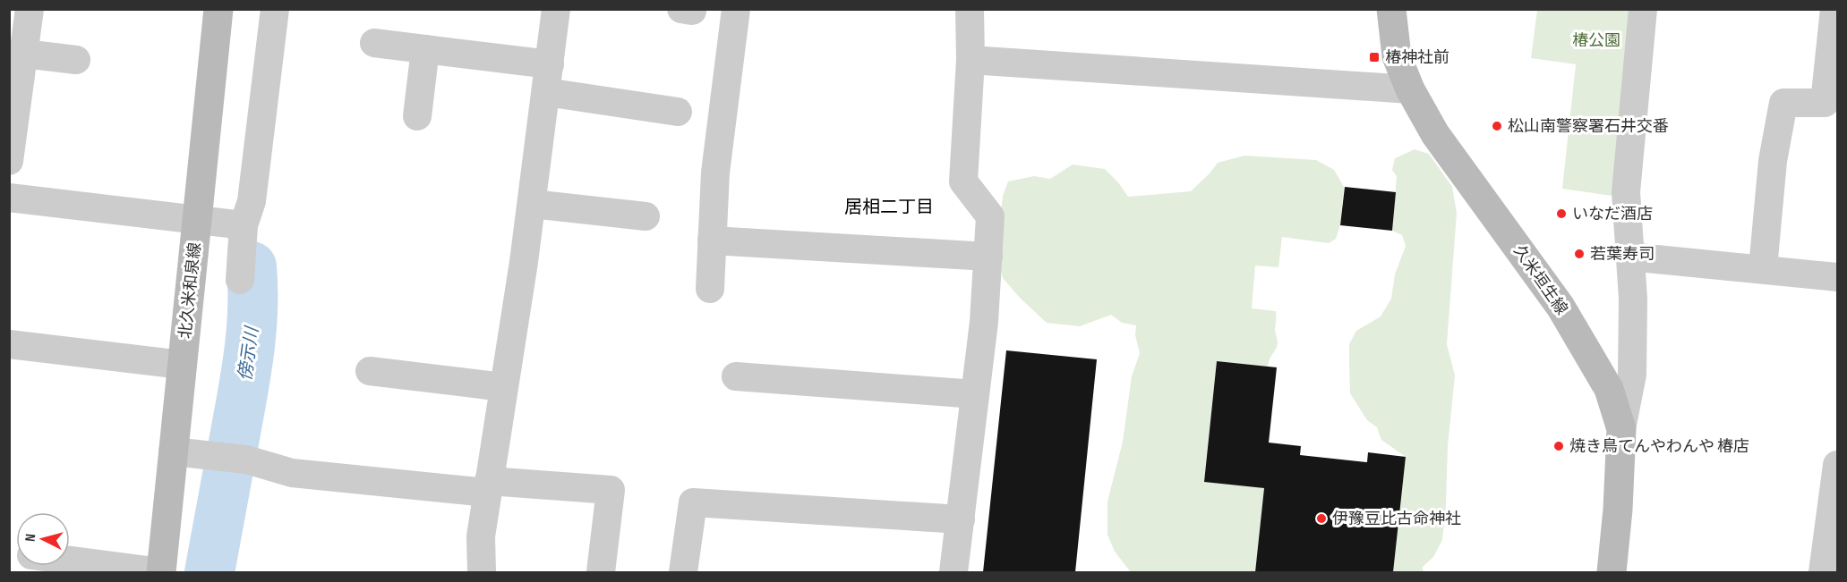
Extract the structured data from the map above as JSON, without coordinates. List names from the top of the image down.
{
  "streets": {
    "main road": ["久米垣生線", "北久米和泉線"]
  },
  "districts": ["居相二丁目"],
  "water": ["傍示川"],
  "parks": ["椿公園"],
  "places": {
    "transit": ["椿神社前"],
    "other": [
      "松山南警察署石井交番",
      "いなだ酒店",
      "若葉寿司",
      "焼き鳥てんやわんや 椿店",
      "伊豫豆比古命神社"
    ]
  },
  "north": "left"
}
